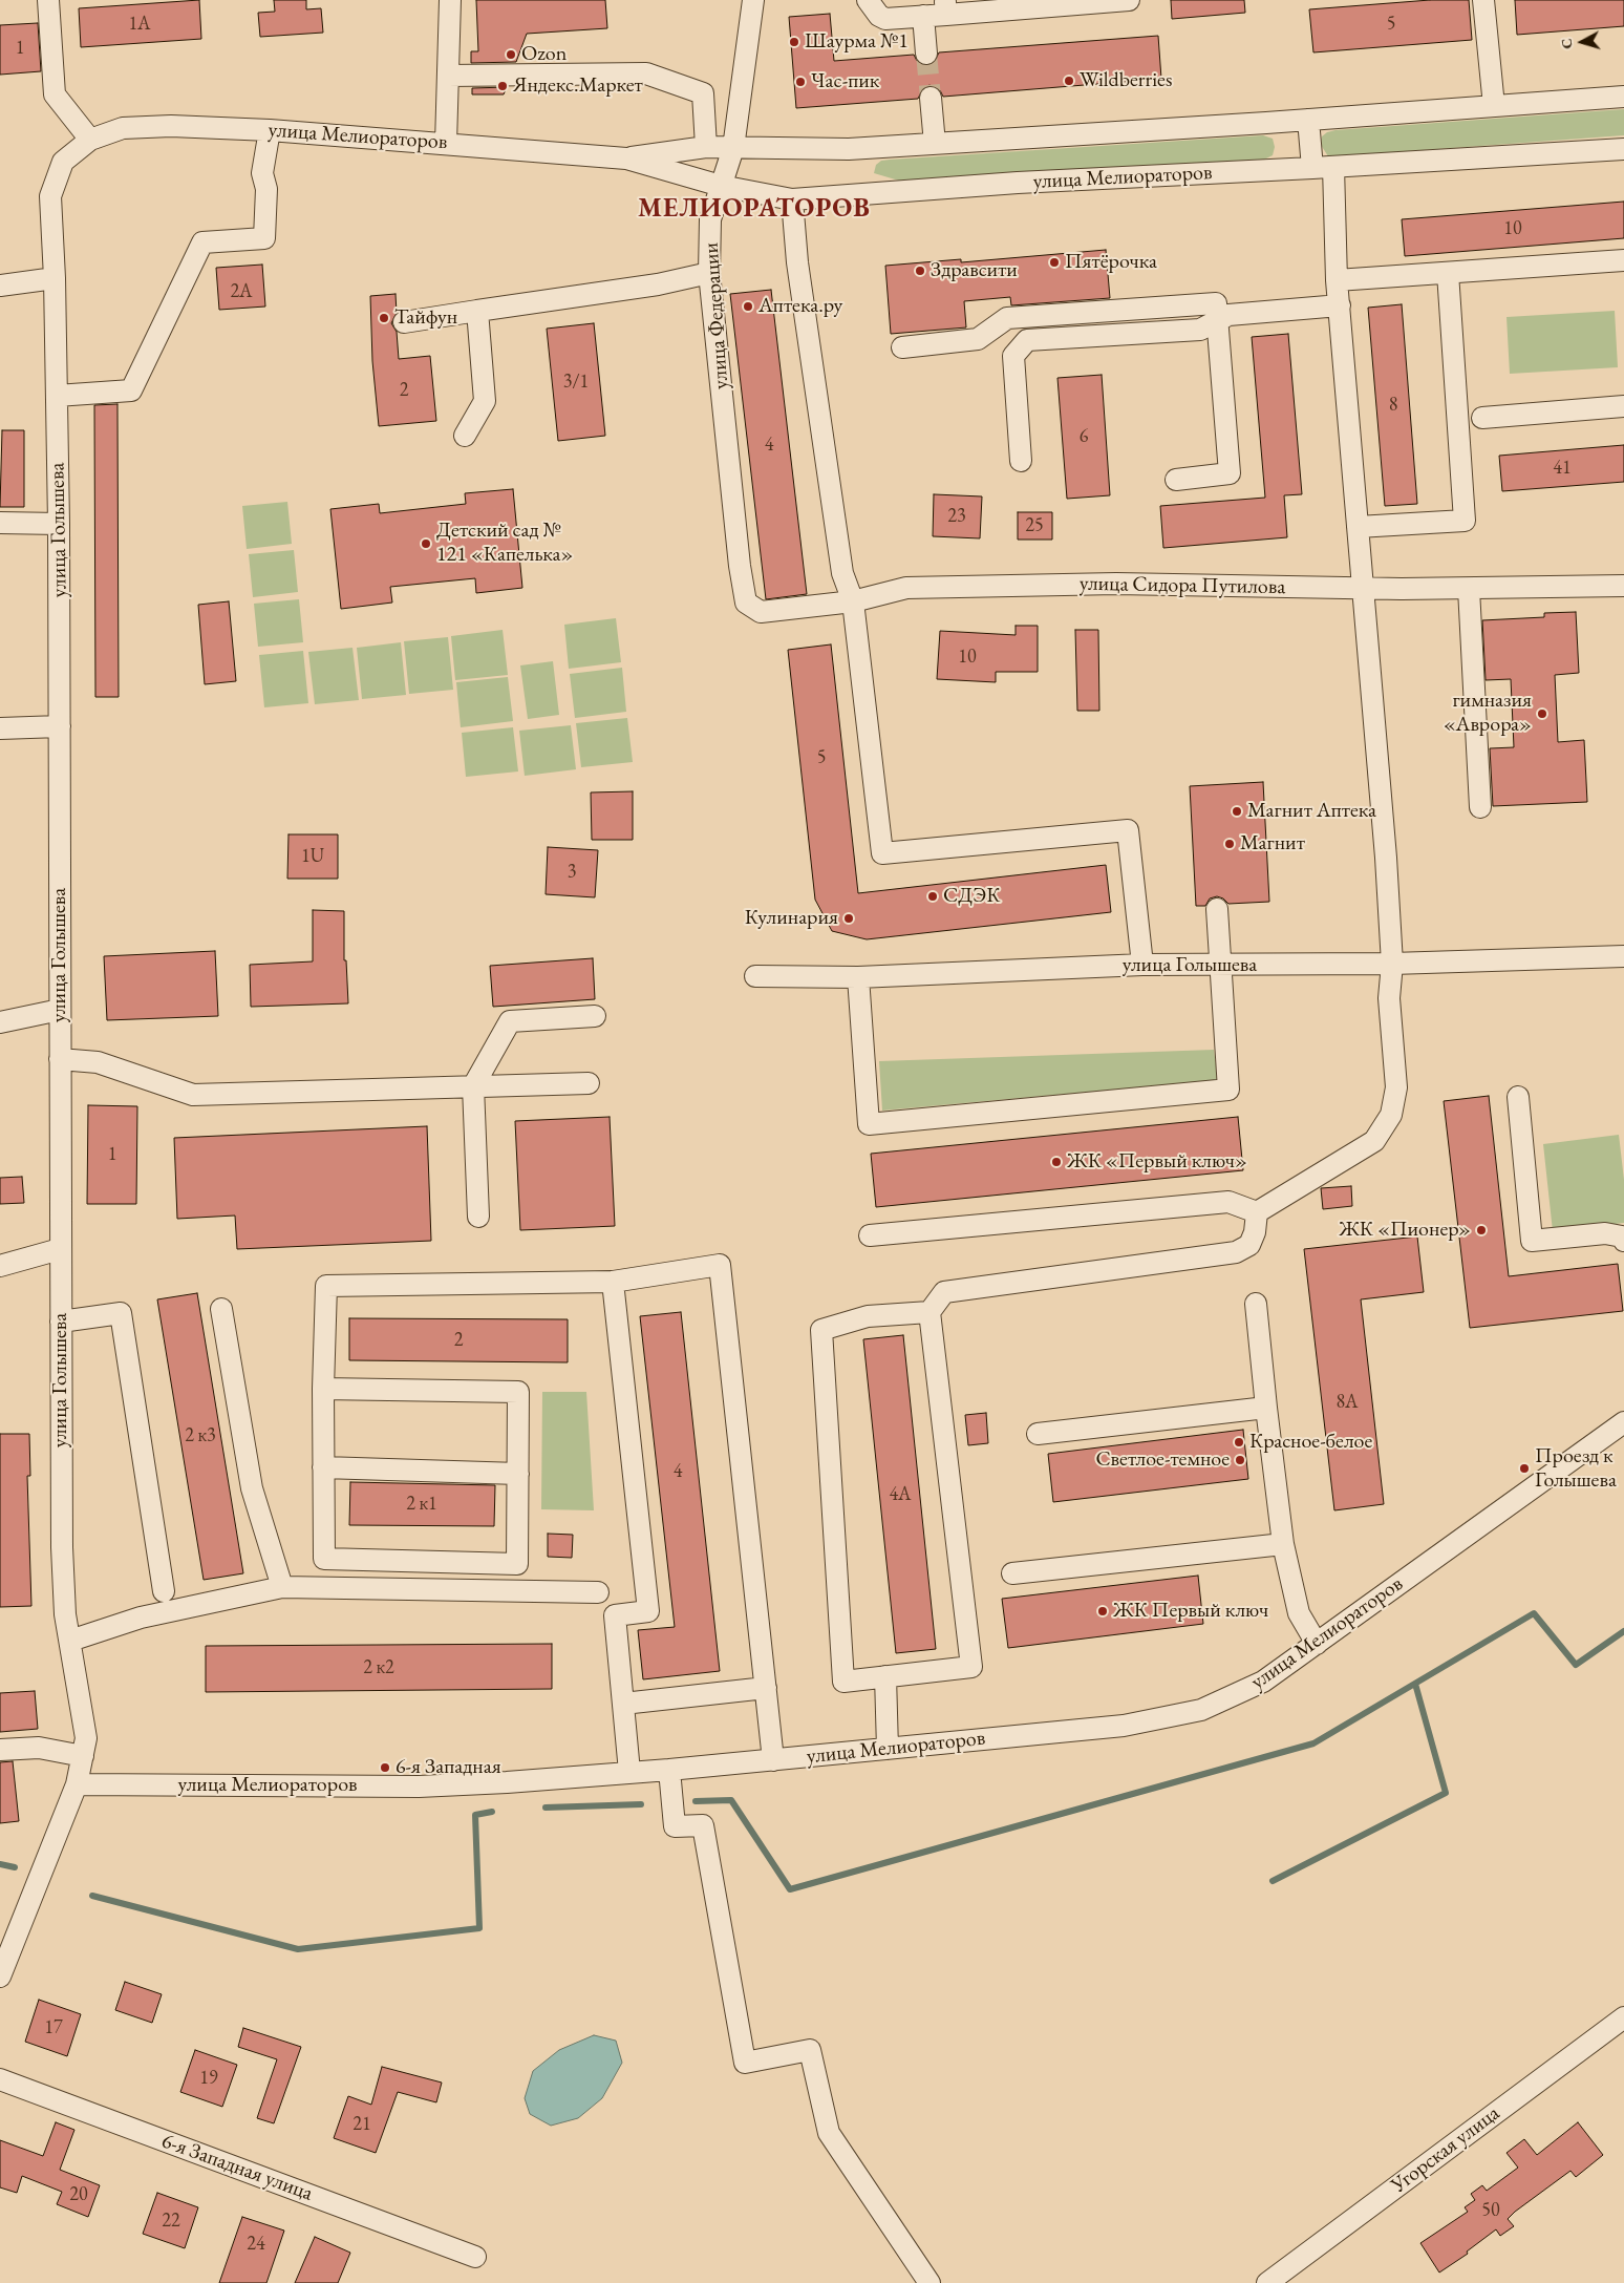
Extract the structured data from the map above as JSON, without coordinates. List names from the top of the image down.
{
  "streets": {
    "street": [
      "улица Мелиораторов",
      "улица Федерации",
      "улица Голышева",
      "улица Сидора Путилова",
      "Угорская улица",
      "6-я Западная улица"
    ]
  },
  "crossings": [
    ["улица Мелиораторов", "улица Федерации"],
    ["улица Мелиораторов", "улица Голышева"],
    ["улица Федерации", "улица Сидора Путилова"]
  ],
  "districts": ["МЕЛИОРАТОРОВ"],
  "places": [
    "Шаурма №1",
    "Ozon",
    "Wildberries",
    "Час-пик",
    "Яндекс.Маркет",
    "Пятёрочка",
    "Здравсити",
    "Аптека.ру",
    "Тайфун",
    "Детский сад № 121 «Капелька»",
    "гимназия «Аврора»",
    "Магнит Аптека",
    "Магнит",
    "СДЭК",
    "Кулинария",
    "ЖК «Первый ключ»",
    "ЖК «Пионер»",
    "Красное-белое",
    "Светлое-темное",
    "Проезд к Голышева",
    "ЖК Первый ключ",
    "6-я Западная"
  ],
  "house_numbers": [
    "1А",
    "5",
    "1",
    "10",
    "2А",
    "3/1",
    "2",
    "8",
    "6",
    "4",
    "41",
    "23",
    "25",
    "10",
    "5",
    "1U",
    "3",
    "1",
    "2",
    "8А",
    "2 к3",
    "4",
    "4А",
    "2 к1",
    "2 к2",
    "17",
    "19",
    "21",
    "20",
    "50",
    "22",
    "24"
  ],
  "north": "left"
}
